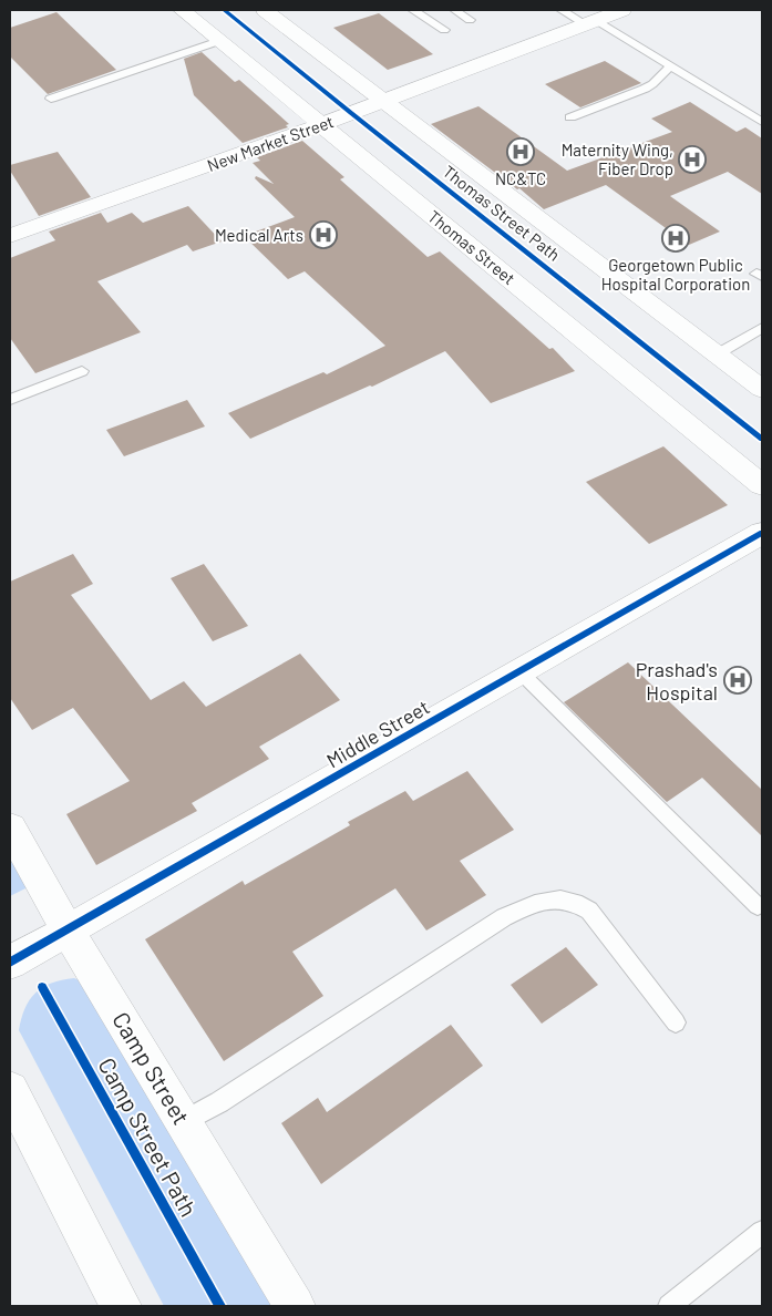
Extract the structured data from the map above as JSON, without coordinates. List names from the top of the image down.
{
  "streets": {
    "street": [
      "New Market Street",
      "Thomas Street",
      "Middle Street",
      "Camp Street"
    ],
    "cycle path": ["Thomas Street Path", "Camp Street Path"]
  },
  "crossings": [
    ["New Market Street", "Thomas Street"],
    ["Middle Street", "Camp Street"]
  ],
  "places": {
    "hospital": [
      "NC&TC",
      "Maternity Wing, Fiber Drop",
      "Medical Arts",
      "Georgetown Public Hospital Corporation",
      "Prashad's Hospital"
    ]
  }
}
